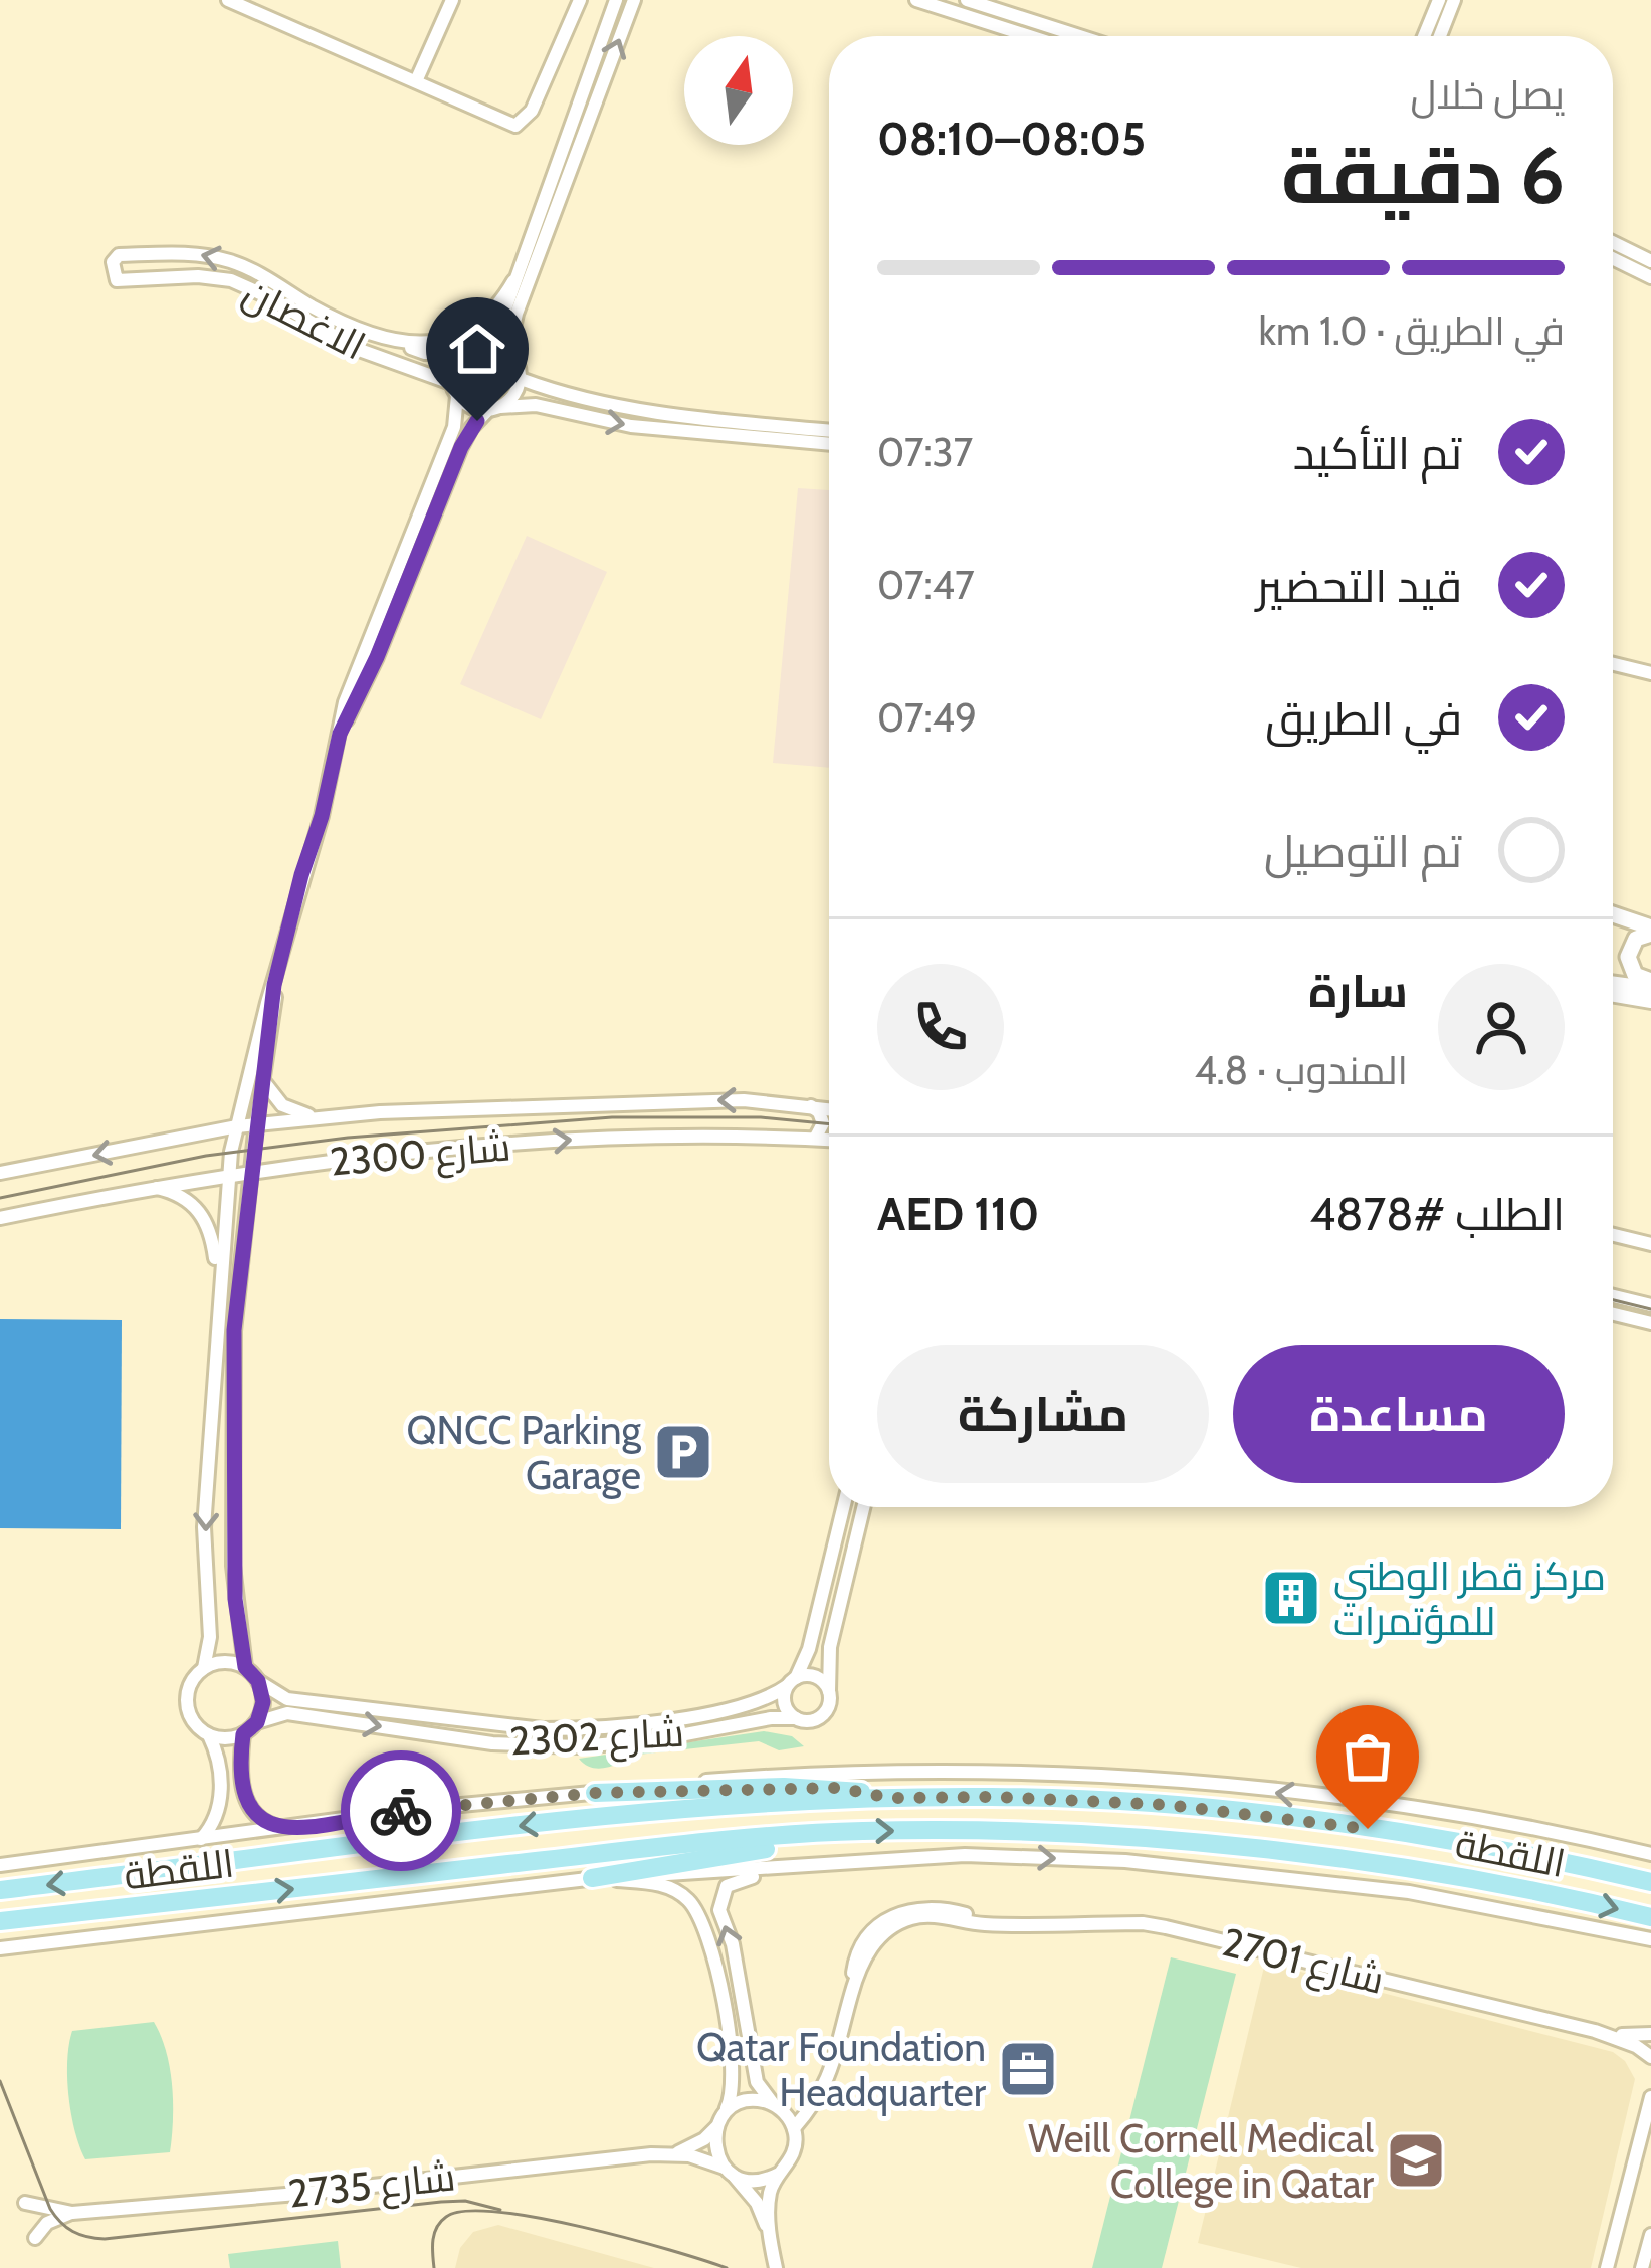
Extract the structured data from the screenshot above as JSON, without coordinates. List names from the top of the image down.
{
  "streets": {
    "main road": ["اللقطة"],
    "street": [
      "الاغصان",
      "شارع 2300",
      "شارع 2302",
      "شارع 2701",
      "شارع 2735"
    ]
  },
  "crossings": [
    ["شارع 2701", "شارع 2735"]
  ],
  "places": {
    "parking": ["QNCC Parking Garage"],
    "building": ["مركز قطر الوطني للمؤتمرات"],
    "office": ["Qatar Foundation Headquarter"],
    "school or university": ["Weill Cornell Medical College in Qatar"]
  },
  "north": "top",
  "page": {
    "heading": ["6 دقيقة", "يصل خلال", "08:05–08:10"],
    "panel": [
      "سارة",
      "المندوب · 4.8",
      "الطلب #4878",
      "AED 110"
    ],
    "bar": "في الطريق · 1.0 km",
    "list": [
      ["تم التأكيد", "07:37"],
      ["قيد التحضير", "07:47"],
      ["في الطريق", "07:49"],
      "تم التوصيل"
    ],
    "buttons": ["مساعدة", "مشاركة"]
  }
}
